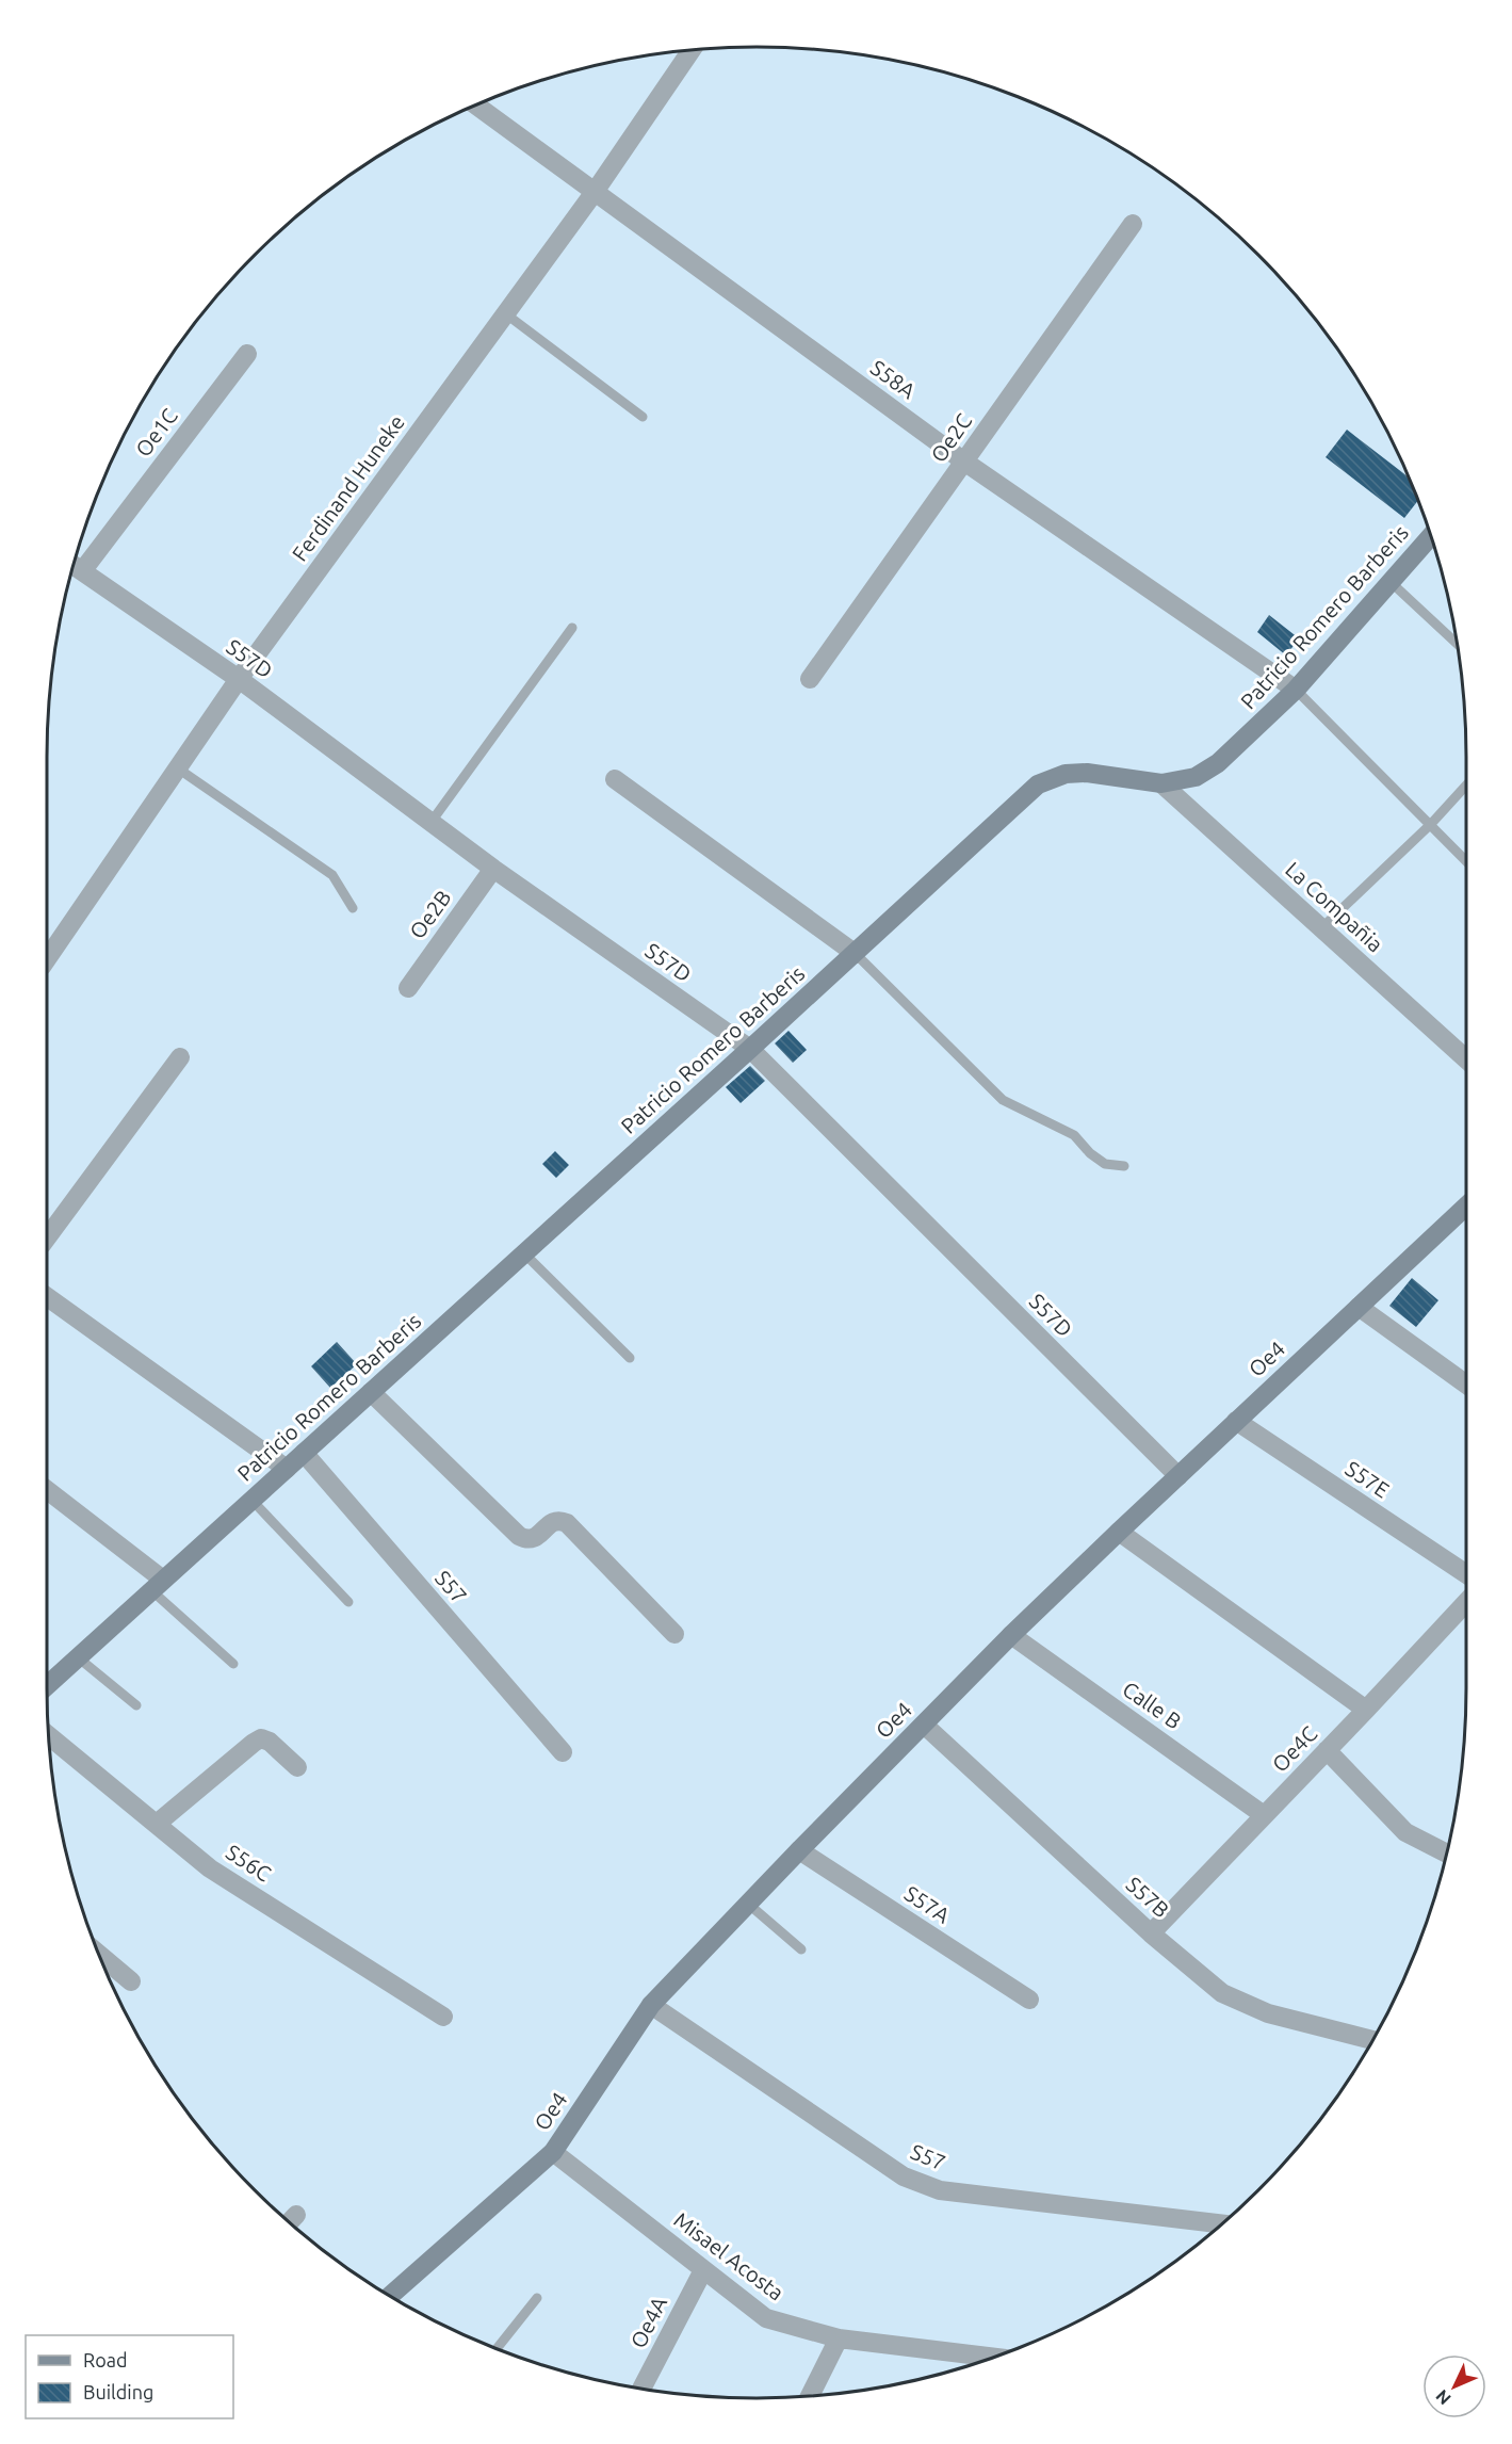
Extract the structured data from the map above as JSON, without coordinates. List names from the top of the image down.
{
  "streets": {
    "street": [
      "S58A",
      "Oe1C",
      "Oe2C",
      "Ferdinand Huneke",
      "Patricio Romero Barberis",
      "S57D",
      "La Compañia",
      "Oe2B",
      "Oe4",
      "S57E",
      "S57",
      "Calle B",
      "Oe4C",
      "S56C",
      "S57B",
      "S57A",
      "Misael Acosta",
      "Oe4A"
    ]
  },
  "crossings": [
    ["S58A", "Oe2C"],
    ["S58A", "Ferdinand Huneke"],
    ["S58A", "Patricio Romero Barberis"],
    ["Oe1C", "S57D"],
    ["Ferdinand Huneke", "S57D"],
    ["Patricio Romero Barberis", "S57D"],
    ["Patricio Romero Barberis", "La Compañia"],
    ["Patricio Romero Barberis", "S57"],
    ["S57D", "Oe2B"],
    ["S57D", "Oe4"],
    ["Oe4", "S57E"],
    ["Oe4", "S57"],
    ["Oe4", "Calle B"],
    ["Oe4", "S57B"],
    ["Oe4", "S57A"],
    ["Oe4", "Misael Acosta"],
    ["Calle B", "Oe4C"],
    ["Oe4C", "S57B"],
    ["Misael Acosta", "Oe4A"]
  ],
  "legend": ["Road", "Building"],
  "north": "bottom left"
}
